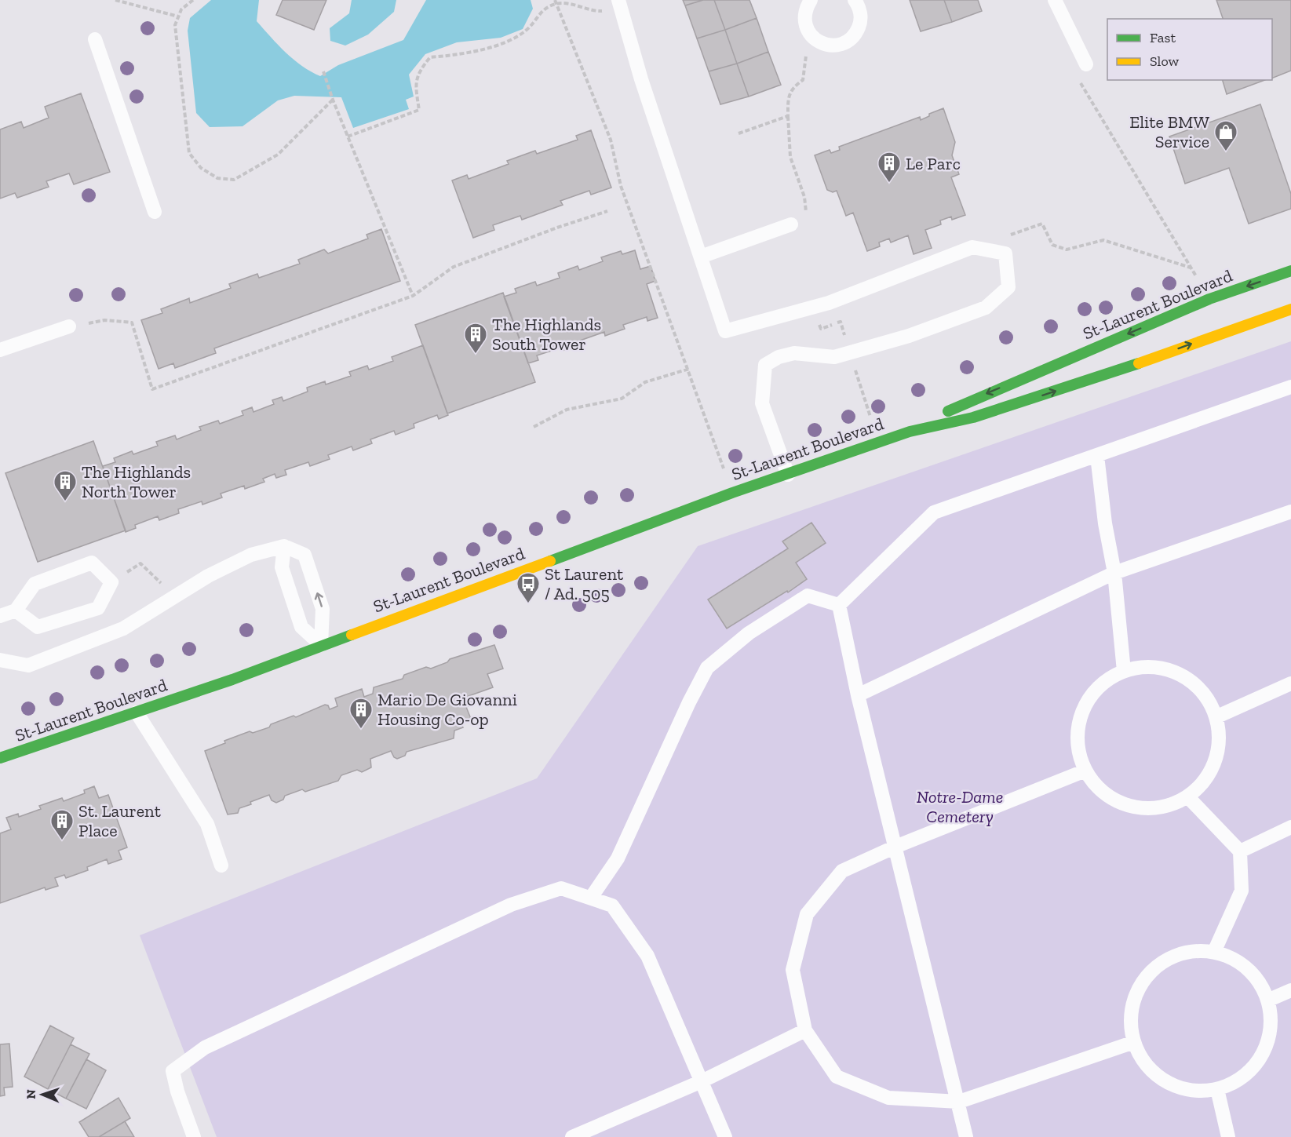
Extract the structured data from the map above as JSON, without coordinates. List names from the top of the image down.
{
  "streets": {
    "main road": ["St-Laurent Boulevard"]
  },
  "parks": ["Notre-Dame Cemetery"],
  "places": {
    "shop": ["Elite BMW Service"],
    "building": [
      "Le Parc",
      "The Highlands South Tower",
      "The Highlands North Tower",
      "Mario De Giovanni Housing Co-op",
      "St. Laurent Place"
    ],
    "bus stop": ["St Laurent / Ad. 505"]
  },
  "legend": ["Fast", "Slow"],
  "north": "left"
}
